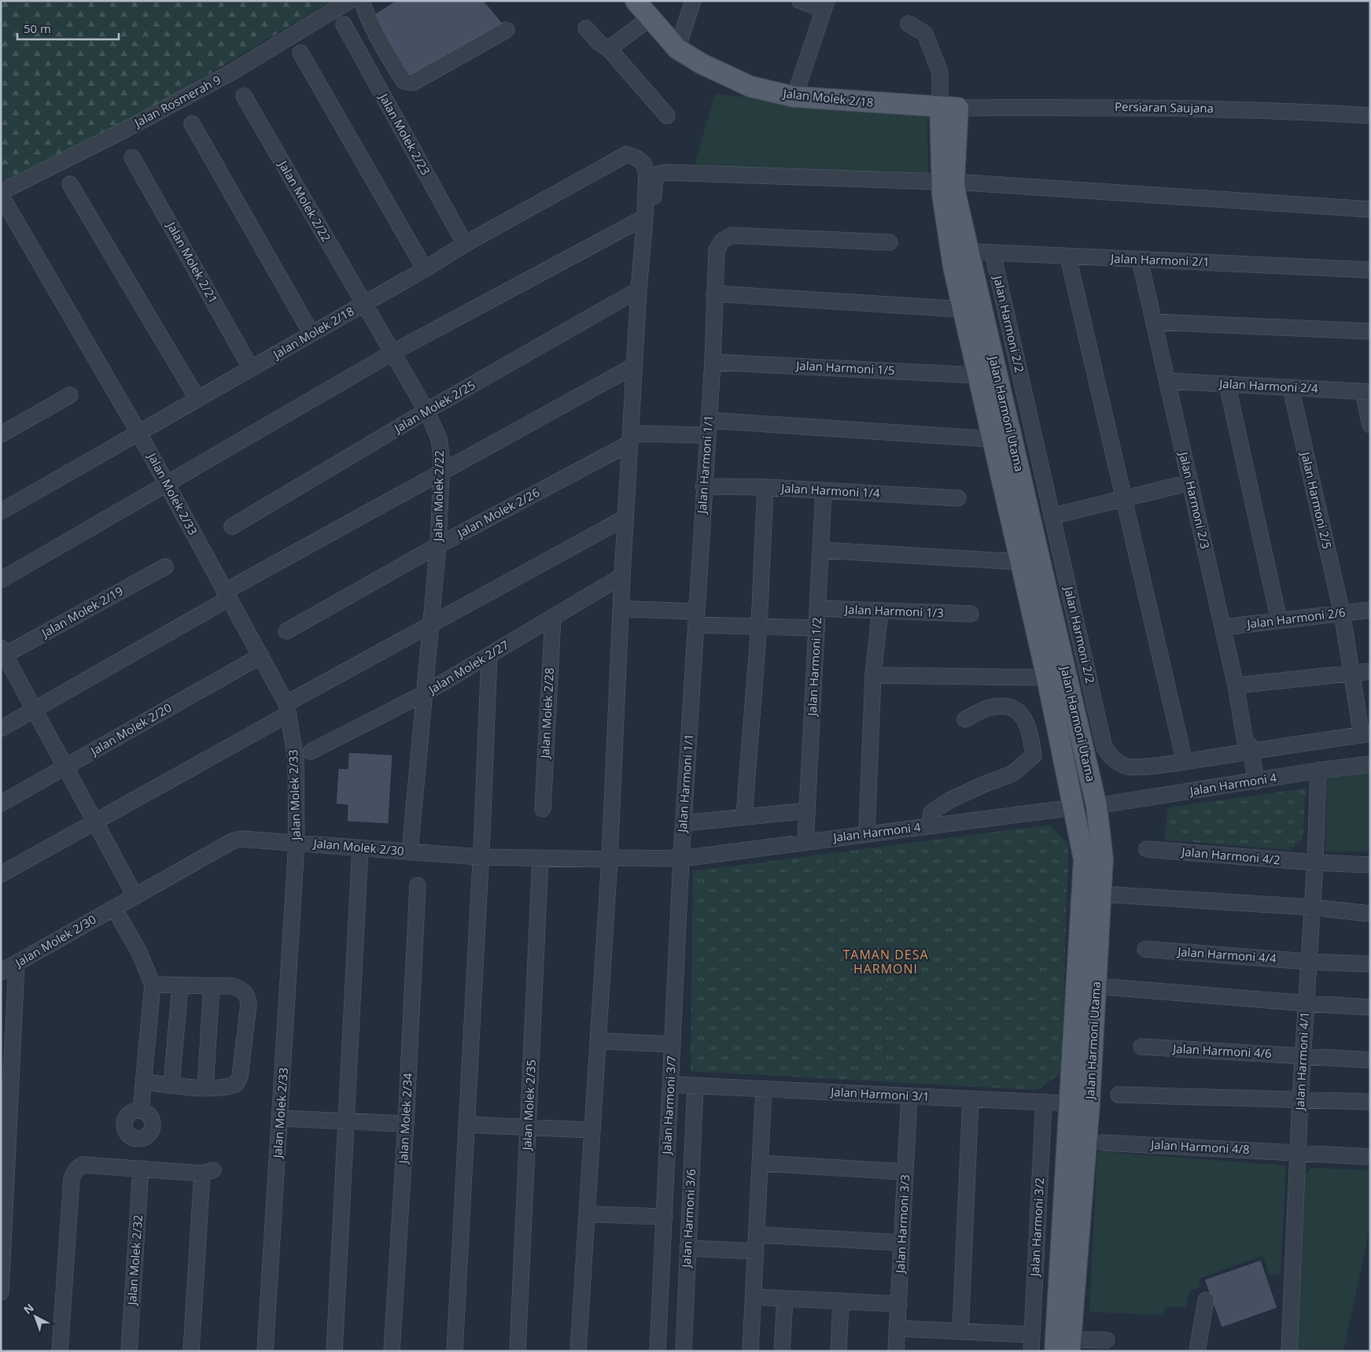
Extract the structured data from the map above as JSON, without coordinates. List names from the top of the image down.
{
  "streets": {
    "main road": ["Jalan Molek 2/18", "Jalan Harmoni Utama"],
    "street": [
      "Jalan Rosmerah 9",
      "Persiaran Saujana",
      "Jalan Molek 2/23",
      "Jalan Molek 2/22",
      "Jalan Harmoni 2/1",
      "Jalan Molek 2/21",
      "Jalan Harmoni 2/2",
      "Jalan Harmoni 1/5",
      "Jalan Harmoni 2/4",
      "Jalan Molek 2/25",
      "Jalan Harmoni 1/1",
      "Jalan Harmoni 1/4",
      "Jalan Molek 2/33",
      "Jalan Harmoni 2/3",
      "Jalan Harmoni 2/5",
      "Jalan Molek 2/26",
      "Jalan Harmoni 1/3",
      "Jalan Molek 2/19",
      "Jalan Harmoni 2/6",
      "Jalan Harmoni 1/2",
      "Jalan Molek 2/27",
      "Jalan Molek 2/28",
      "Jalan Molek 2/20",
      "Jalan Harmoni 4",
      "Jalan Molek 2/30",
      "Jalan Harmoni 4/2",
      "Jalan Harmoni 4/4",
      "Jalan Harmoni 4/6",
      "Jalan Harmoni 4/1",
      "Jalan Harmoni 3/1",
      "Jalan Molek 2/35",
      "Jalan Harmoni 3/7",
      "Jalan Molek 2/34",
      "Jalan Harmoni 4/8",
      "Jalan Harmoni 3/6",
      "Jalan Harmoni 3/3",
      "Jalan Harmoni 3/2",
      "Jalan Molek 2/32"
    ]
  },
  "crossings": [
    ["Jalan Molek 2/18", "Persiaran Saujana"],
    ["Jalan Molek 2/18", "Jalan Molek 2/23"],
    ["Jalan Molek 2/18", "Jalan Molek 2/22"],
    ["Jalan Molek 2/18", "Jalan Molek 2/21"],
    ["Jalan Molek 2/18", "Jalan Harmoni Utama"],
    ["Jalan Molek 2/18", "Jalan Molek 2/33"],
    ["Persiaran Saujana", "Jalan Harmoni Utama"],
    ["Jalan Molek 2/22", "Jalan Molek 2/25"],
    ["Jalan Molek 2/22", "Jalan Molek 2/26"],
    ["Jalan Molek 2/22", "Jalan Molek 2/27"],
    ["Jalan Molek 2/22", "Jalan Molek 2/30"],
    ["Jalan Harmoni 2/1", "Jalan Harmoni 2/2"],
    ["Jalan Harmoni 2/1", "Jalan Harmoni Utama"],
    ["Jalan Harmoni 2/1", "Jalan Harmoni 2/3"],
    ["Jalan Harmoni 2/2", "Jalan Harmoni 2/3"],
    ["Jalan Harmoni 2/2", "Jalan Harmoni 2/5"],
    ["Jalan Harmoni 1/5", "Jalan Harmoni Utama"],
    ["Jalan Harmoni 1/5", "Jalan Harmoni 1/1"],
    ["Jalan Harmoni 2/4", "Jalan Harmoni 2/3"],
    ["Jalan Harmoni 2/4", "Jalan Harmoni 2/5"],
    ["Jalan Harmoni Utama", "Jalan Harmoni 4"],
    ["Jalan Harmoni Utama", "Jalan Harmoni 3/1"],
    ["Jalan Harmoni 1/1", "Jalan Harmoni 1/4"],
    ["Jalan Harmoni 1/1", "Jalan Harmoni 4"],
    ["Jalan Harmoni 1/1", "Jalan Harmoni 3/7"],
    ["Jalan Harmoni 1/4", "Jalan Harmoni 1/2"],
    ["Jalan Molek 2/33", "Jalan Molek 2/20"],
    ["Jalan Molek 2/33", "Jalan Molek 2/30"],
    ["Jalan Harmoni 2/3", "Jalan Harmoni 2/6"],
    ["Jalan Harmoni 2/3", "Jalan Harmoni 4"],
    ["Jalan Harmoni 2/5", "Jalan Harmoni 2/6"],
    ["Jalan Harmoni 1/3", "Jalan Harmoni 1/2"],
    ["Jalan Harmoni 1/2", "Jalan Harmoni 4"],
    ["Jalan Molek 2/27", "Jalan Molek 2/28"],
    ["Jalan Harmoni 4", "Jalan Molek 2/30"],
    ["Jalan Harmoni 4", "Jalan Harmoni 4/1"],
    ["Jalan Harmoni 4", "Jalan Harmoni 3/7"],
    ["Jalan Molek 2/30", "Jalan Molek 2/35"],
    ["Jalan Harmoni 4/2", "Jalan Harmoni 4/1"],
    ["Jalan Harmoni 4/4", "Jalan Harmoni 4/1"],
    ["Jalan Harmoni 4/6", "Jalan Harmoni 4/1"],
    ["Jalan Harmoni 4/1", "Jalan Harmoni 4/8"],
    ["Jalan Harmoni 3/1", "Jalan Harmoni 3/7"],
    ["Jalan Harmoni 3/1", "Jalan Harmoni 3/6"],
    ["Jalan Harmoni 3/1", "Jalan Harmoni 3/3"],
    ["Jalan Harmoni 3/1", "Jalan Harmoni 3/2"]
  ],
  "districts": ["TAMAN DESA HARMONI"],
  "scale_bar": "50 m",
  "north": "top left"
}
